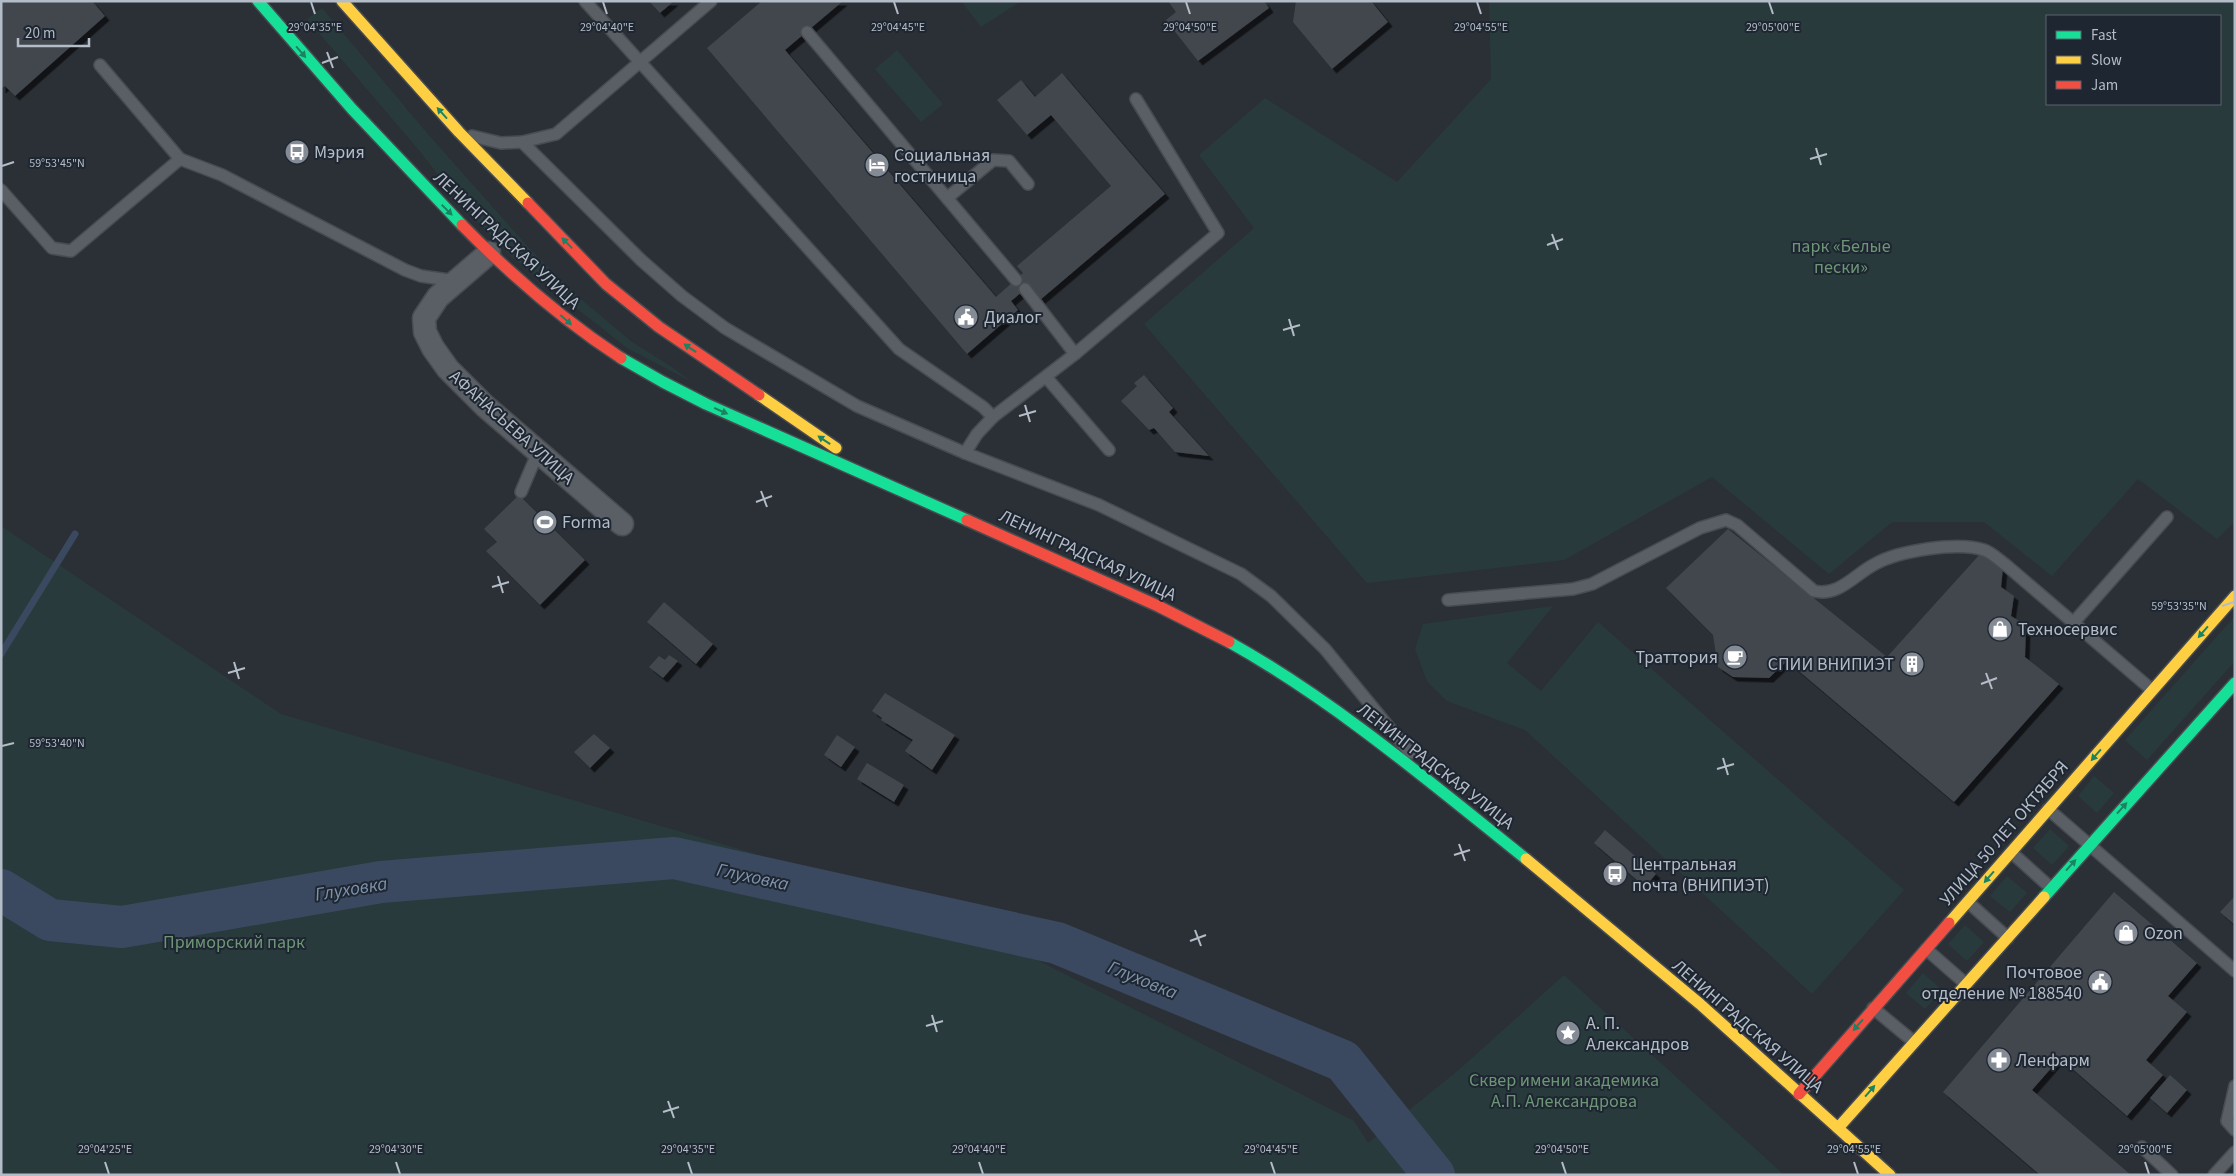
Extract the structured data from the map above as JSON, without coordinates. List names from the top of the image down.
{
  "streets": {
    "main road": ["ЛЕНИНГРАДСКАЯ УЛИЦА", "УЛИЦА 50 ЛЕТ ОКТЯБРЯ"],
    "street": ["АФАНАСЬЕВА УЛИЦА"]
  },
  "crossings": [
    ["ЛЕНИНГРАДСКАЯ УЛИЦА", "АФАНАСЬЕВА УЛИЦА"],
    ["ЛЕНИНГРАДСКАЯ УЛИЦА", "УЛИЦА 50 ЛЕТ ОКТЯБРЯ"]
  ],
  "water": ["Глуховка"],
  "parks": ["парк «Белые пески»", "Приморский парк", "Сквер имени академика А.П. Александрова"],
  "places": {
    "bus stop": ["Мэрия", "Центральная почта (ВНИПИЭТ)"],
    "hotel": ["Социальная гостиница"],
    "public building": ["Диалог", "Почтовое отделение № 188540"],
    "sports": ["Forma"],
    "shop": ["Техносервис", "Ozon"],
    "cafe": ["Траттория"],
    "building": ["СПИИ ВНИПИЭТ"],
    "place": ["А. П. Александров"],
    "pharmacy": ["Ленфарм"]
  },
  "legend": ["Fast", "Slow", "Jam"],
  "scale_bar": "20 m",
  "coordinates": [
    "29°04'35\"E",
    "29°04'40\"E",
    "29°04'45\"E",
    "29°04'50\"E",
    "29°04'55\"E",
    "29°05'00\"E",
    "59°53'45\"N",
    "59°53'35\"N",
    "59°53'40\"N",
    "29°04'25\"E",
    "29°04'30\"E"
  ]
}
